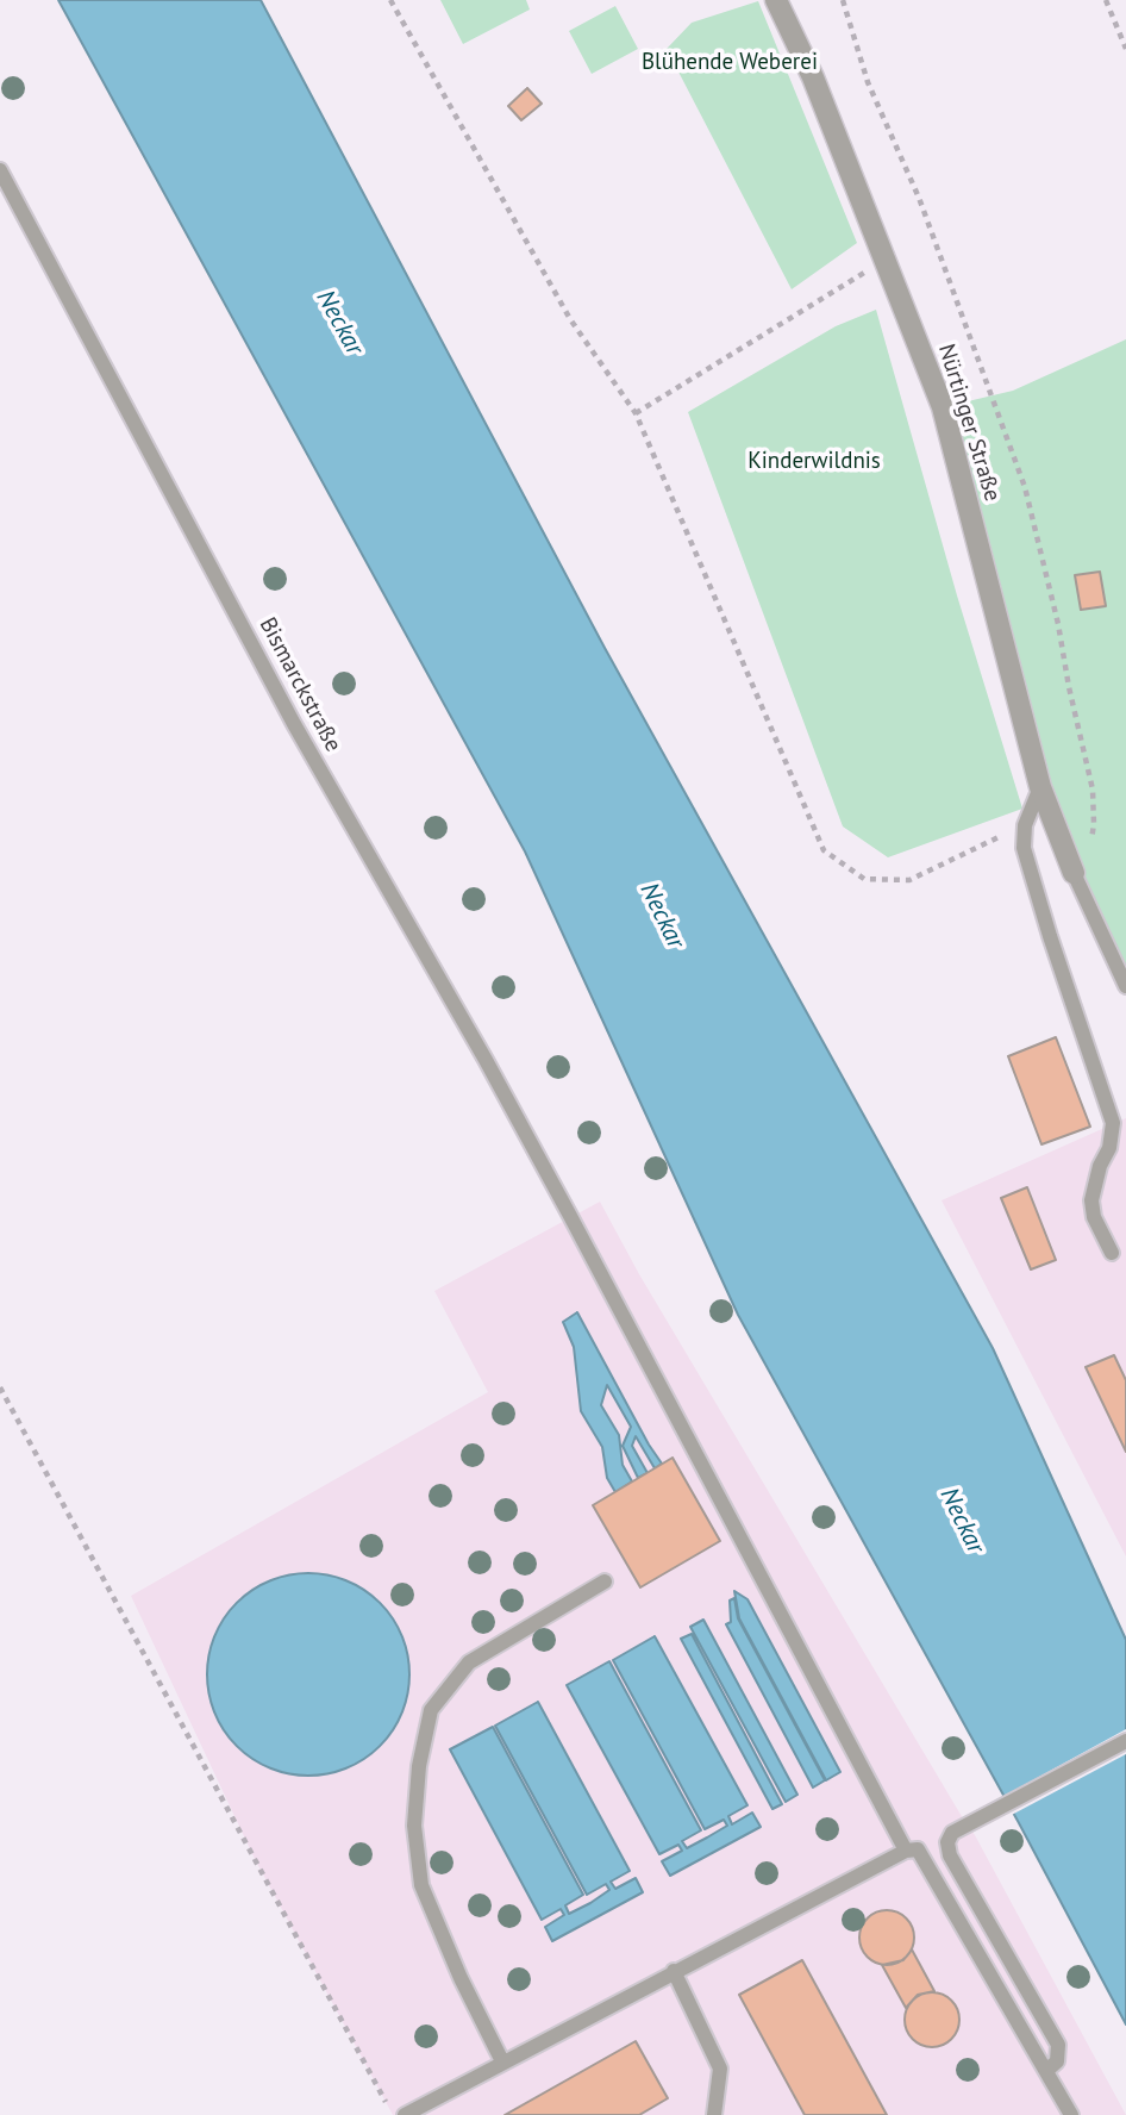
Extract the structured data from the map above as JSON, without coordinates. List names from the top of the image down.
{
  "streets": {
    "street": ["Nürtinger Straße"],
    "lane": ["Bismarckstraße"]
  },
  "water": ["Neckar"],
  "parks": ["Blühende Weberei", "Kinderwildnis"]
}
